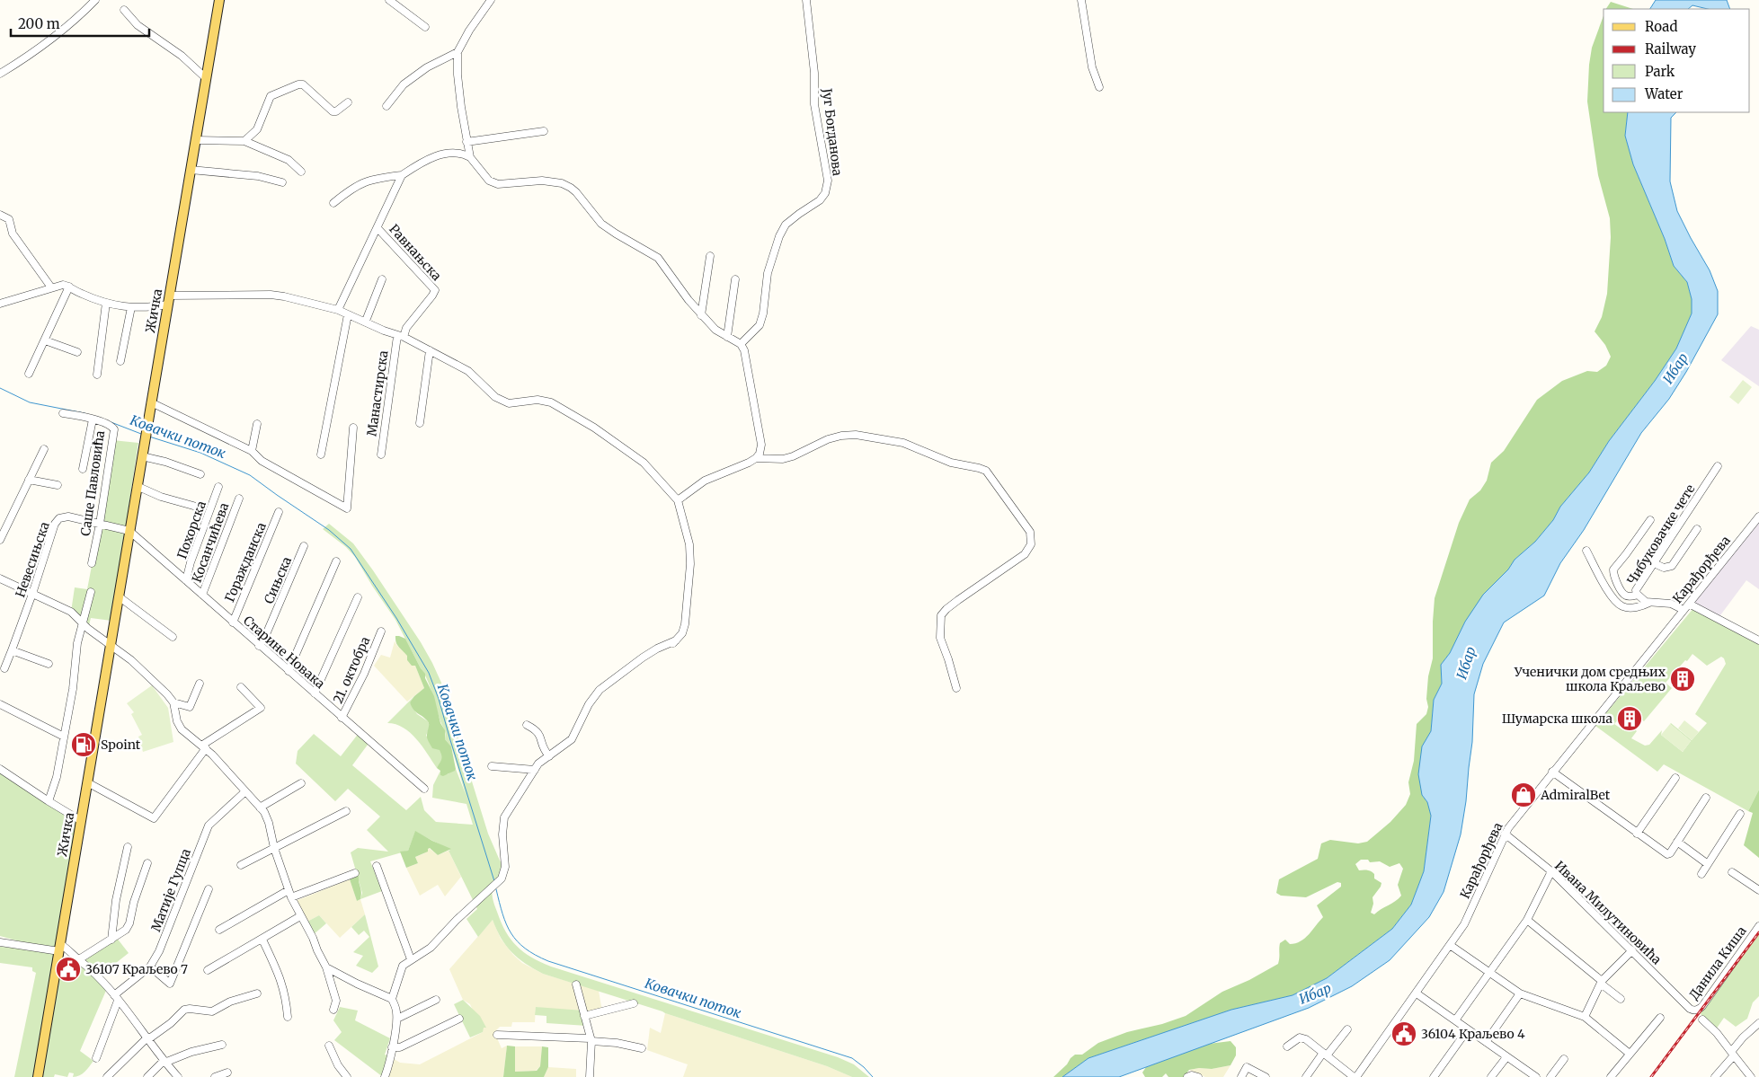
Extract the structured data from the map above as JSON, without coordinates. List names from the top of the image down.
{
  "streets": {
    "main road": ["Жичка"],
    "street": [
      "Југ Богданова",
      "Равнањска",
      "Манастирска",
      "Саше Павловића",
      "Похорска",
      "Чибуковачке чете",
      "Косанчићева",
      "Невесињска",
      "Горажданска",
      "Карађорђева",
      "Сињска",
      "Старине Новака",
      "21. октобра",
      "Матије Гупца",
      "Ивана Милутиновића",
      "Данила Киша"
    ]
  },
  "crossings": [
    ["Равнањска", "Манастирска"],
    ["Жичка", "Невесињска"],
    ["Жичка", "Старине Новака"],
    ["Саше Павловића", "Невесињска"],
    ["Похорска", "Старине Новака"],
    ["Косанчићева", "Старине Новака"],
    ["Невесињска", "Старине Новака"],
    ["Горажданска", "Старине Новака"],
    ["Карађорђева", "Ивана Милутиновића"],
    ["Сињска", "Старине Новака"],
    ["Старине Новака", "21. октобра"],
    ["Ивана Милутиновића", "Данила Киша"]
  ],
  "water": ["Ибар", "Ковачки поток"],
  "places": {
    "building": ["Ученички дом средњих школа Краљево", "Шумарска школа"],
    "fuel station": ["Spoint"],
    "shop": ["AdmiralBet"],
    "public building": ["36107 Краљево 7", "36104 Краљево 4"]
  },
  "legend": [
    "Road",
    "Railway",
    "Park",
    "Water"
  ],
  "scale_bar": "200 m"
}
